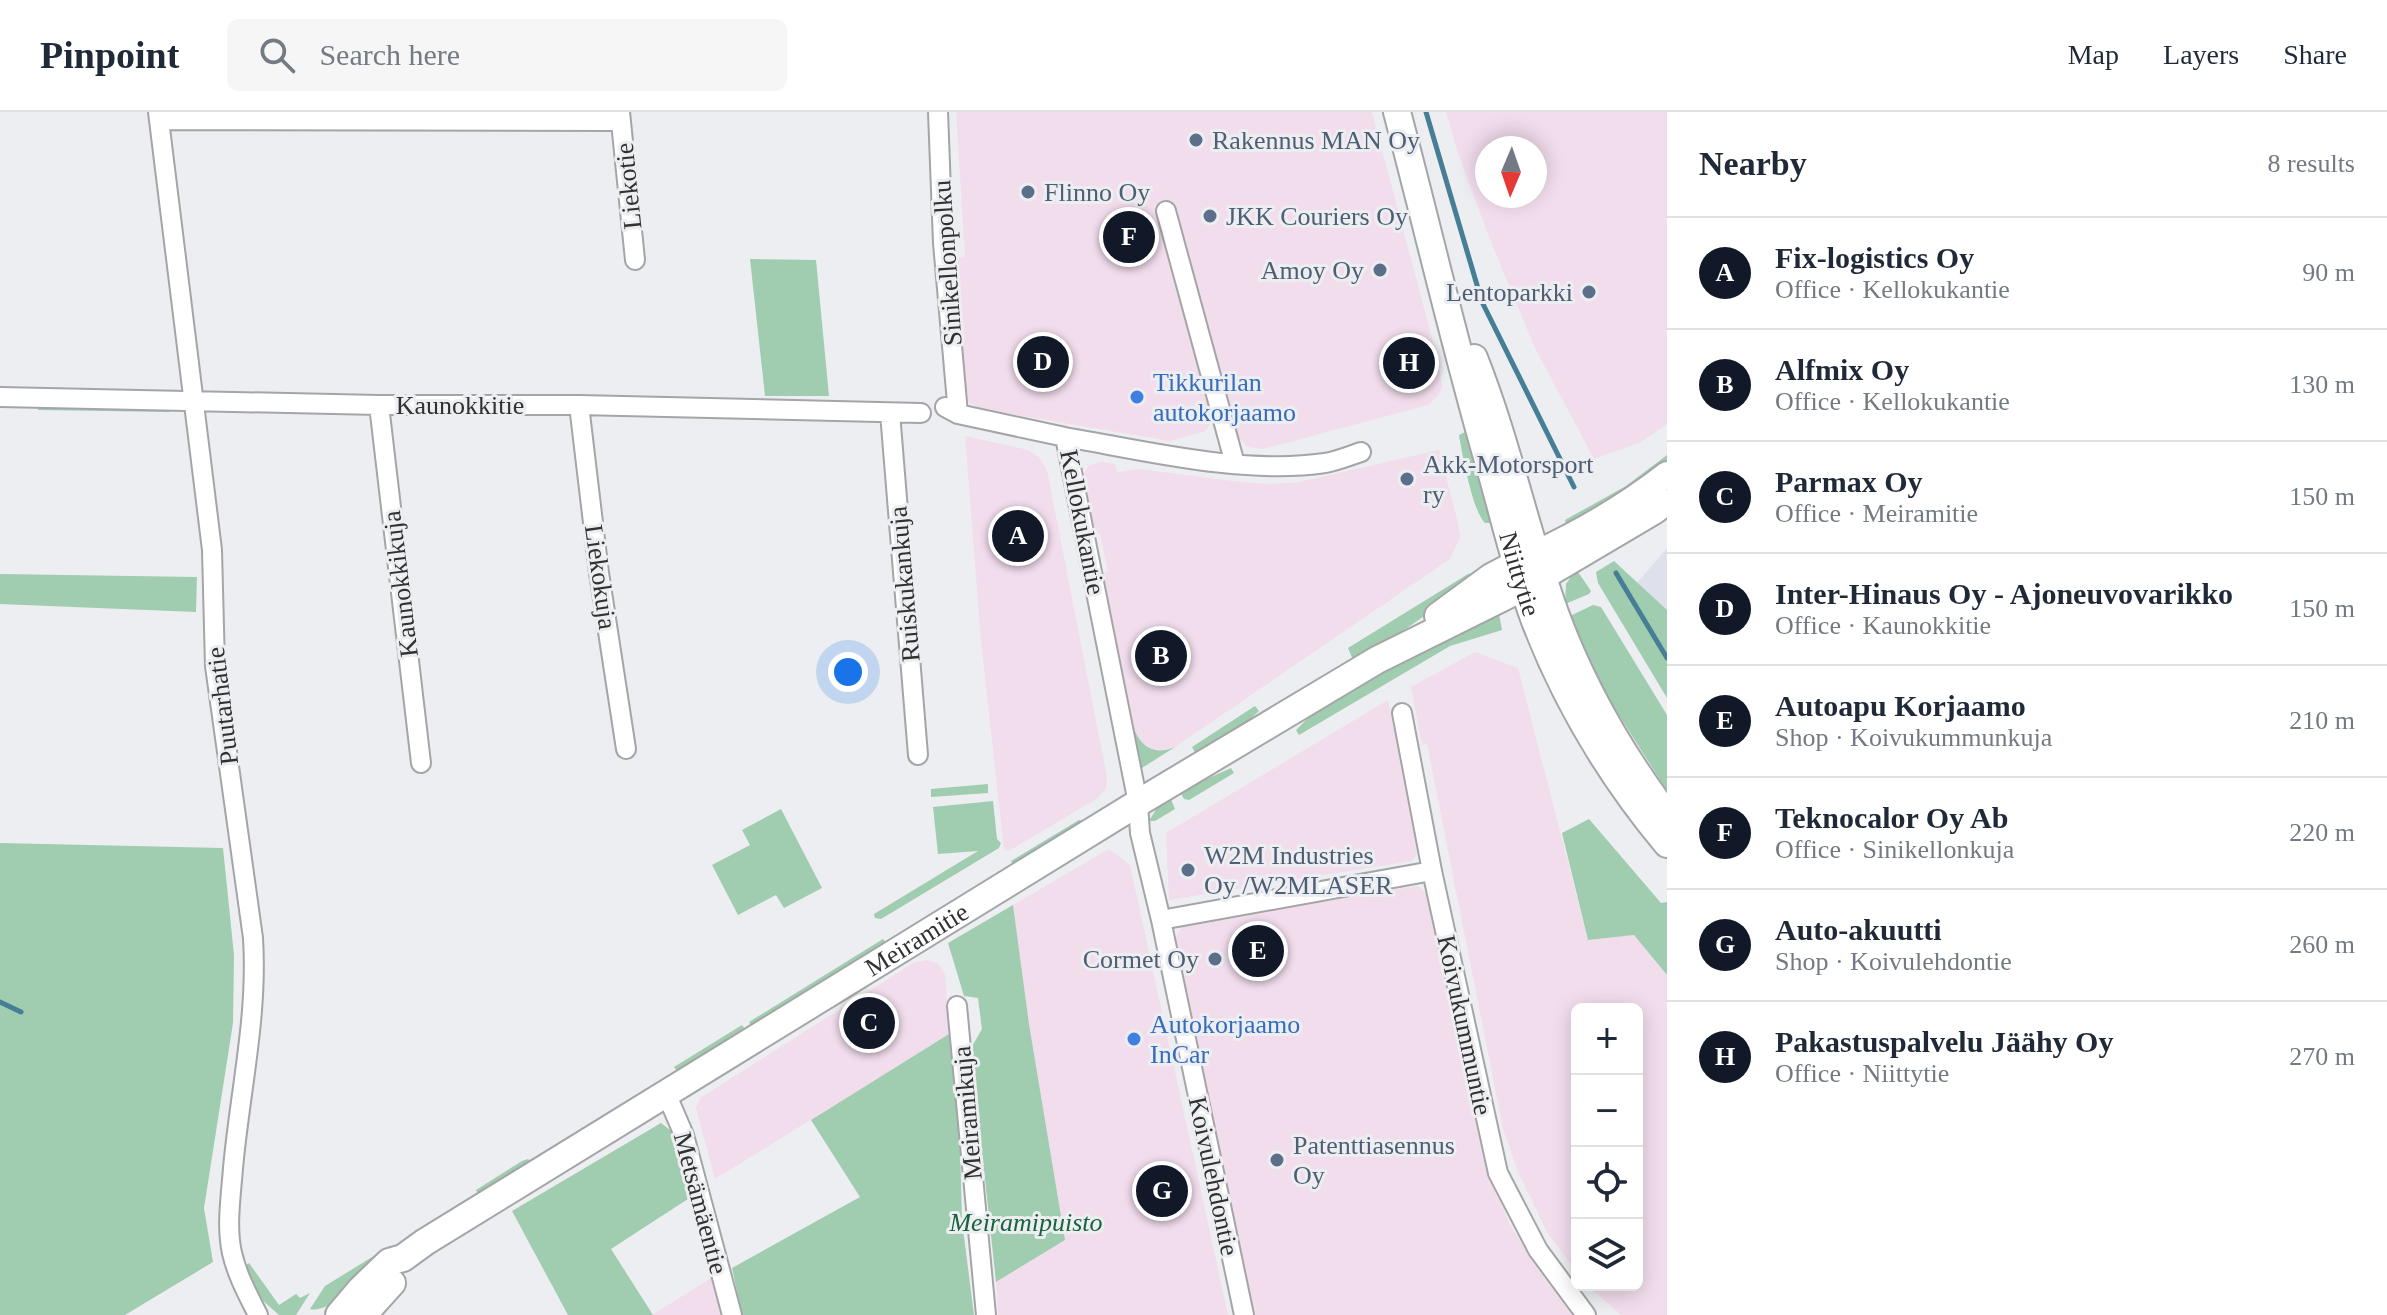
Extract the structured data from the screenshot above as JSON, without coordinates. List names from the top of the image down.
{
  "streets": {
    "main road": ["Niittytie", "Meiramitie"],
    "street": [
      "Liekotie",
      "Sinikellonpolku",
      "Kaunokkitie",
      "Kellokukantie",
      "Liekokuja",
      "Kaunokkikuja",
      "Ruiskukankuja",
      "Puutarhatie",
      "Koivukummuntie",
      "Meiramikuja",
      "Koivulehdontie",
      "Metsämäentie"
    ]
  },
  "crossings": [
    ["Sinikellonpolku", "Kellokukantie"],
    ["Kaunokkitie", "Liekokuja"],
    ["Kaunokkitie", "Kaunokkikuja"],
    ["Kaunokkitie", "Ruiskukankuja"],
    ["Kaunokkitie", "Puutarhatie"],
    ["Kellokukantie", "Meiramitie"],
    ["Kellokukantie", "Koivulehdontie"],
    ["Niittytie", "Meiramitie"],
    ["Meiramitie", "Koivulehdontie"],
    ["Meiramitie", "Metsämäentie"]
  ],
  "parks": ["Meiramipuisto"],
  "places": [
    "Rakennus MAN Oy",
    "Flinno Oy",
    "JKK Couriers Oy",
    "Amoy Oy",
    "Lentoparkki",
    "Tikkurilan autokorjaamo",
    "Akk-Motorsport ry",
    "W2M Industries Oy /W2MLASER",
    "Cormet Oy",
    "Autokorjaamo InCar",
    "Patenttiasennus Oy"
  ],
  "north": "bottom",
  "page": {
    "header": "Pinpoint",
    "search": "Search here",
    "nav": ["Map", "Layers", "Share"],
    "heading": ["Nearby", "8 results"],
    "pins": [
      "F",
      "D",
      "H",
      "A",
      "B",
      "E",
      "C",
      "G"
    ],
    "list": [
      {
        "mark": "A",
        "name": "Fix-logistics Oy",
        "note": "Office · Kellokukantie",
        "value": "90 m"
      },
      {
        "mark": "B",
        "name": "Alfmix Oy",
        "note": "Office · Kellokukantie",
        "value": "130 m"
      },
      {
        "mark": "C",
        "name": "Parmax Oy",
        "note": "Office · Meiramitie",
        "value": "150 m"
      },
      {
        "mark": "D",
        "name": "Inter-Hinaus Oy - Ajoneuvovarikko",
        "note": "Office · Kaunokkitie",
        "value": "150 m"
      },
      {
        "mark": "E",
        "name": "Autoapu Korjaamo",
        "note": "Shop · Koivukummunkuja",
        "value": "210 m"
      },
      {
        "mark": "F",
        "name": "Teknocalor Oy Ab",
        "note": "Office · Sinikellonkuja",
        "value": "220 m"
      },
      {
        "mark": "G",
        "name": "Auto-akuutti",
        "note": "Shop · Koivulehdontie",
        "value": "260 m"
      },
      {
        "mark": "H",
        "name": "Pakastuspalvelu Jäähy Oy",
        "note": "Office · Niittytie",
        "value": "270 m"
      }
    ],
    "map_buttons": ["+", "−"]
  }
}
